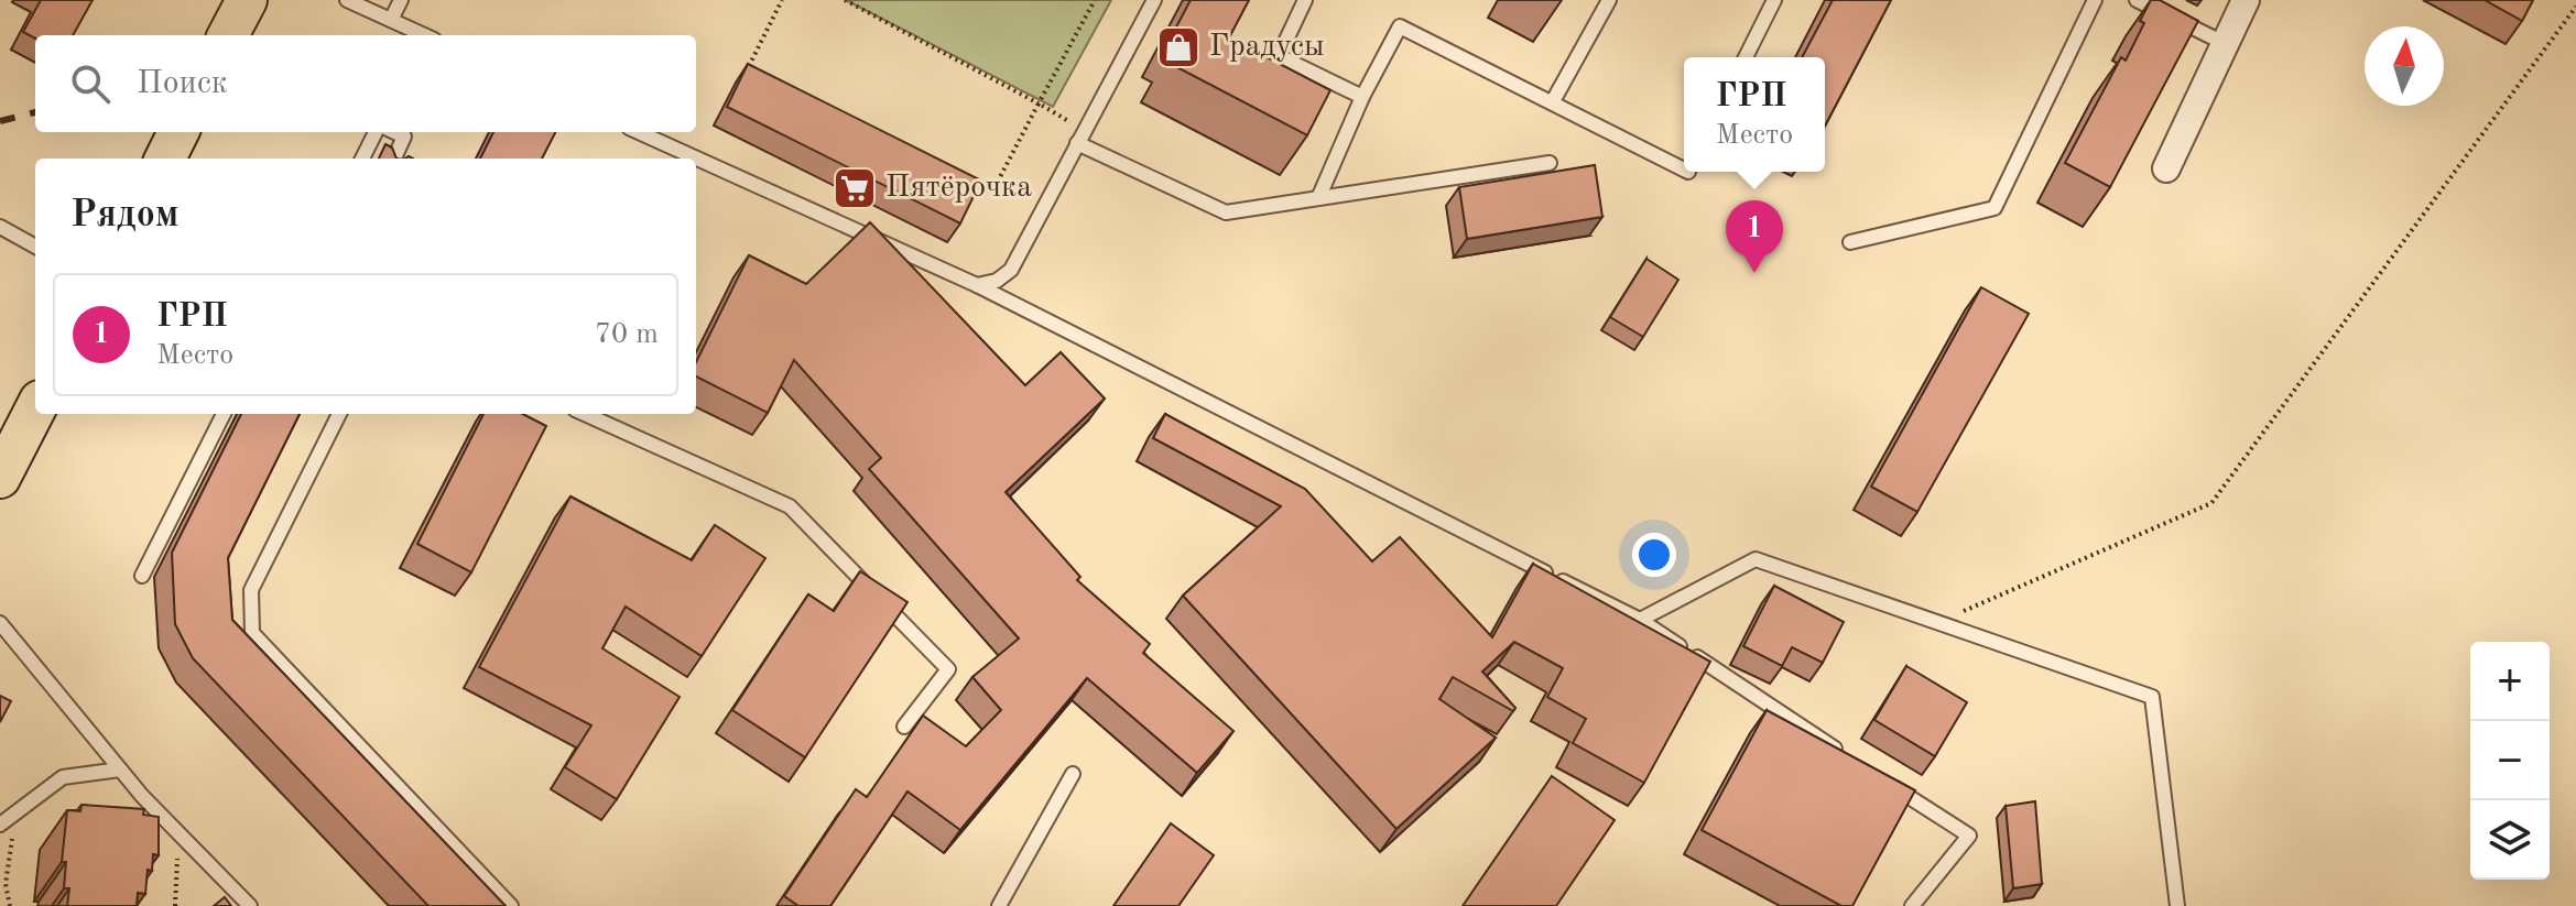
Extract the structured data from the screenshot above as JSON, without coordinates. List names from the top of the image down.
{
  "places": {
    "shop": ["Градусы"],
    "supermarket": ["Пятёрочка"]
  },
  "north": "top",
  "page": {
    "search": "Поиск",
    "popup": ["ГРП", "Место"],
    "heading": "Рядом",
    "pins": "1",
    "list": [
      {
        "mark": "1",
        "name": "ГРП",
        "note": "Место",
        "value": "70 m"
      }
    ],
    "map_buttons": ["+", "−"]
  }
}
